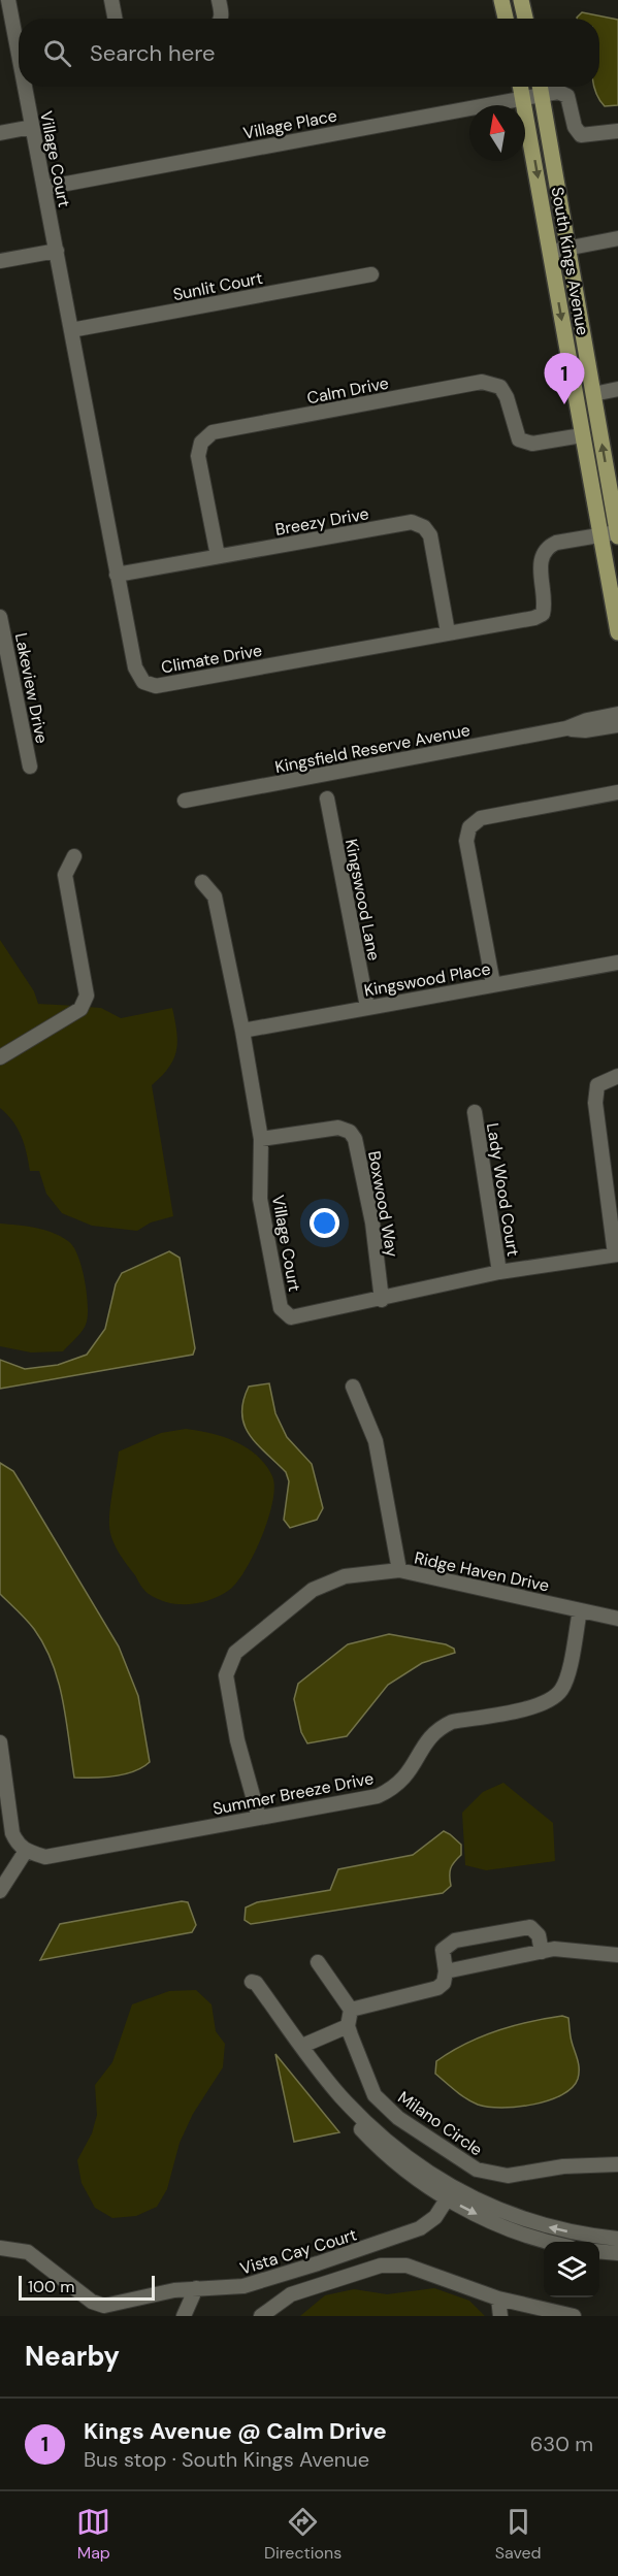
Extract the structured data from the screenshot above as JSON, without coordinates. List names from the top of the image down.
{
  "streets": {
    "main road": ["South Kings Avenue"],
    "street": [
      "Village Place",
      "Village Court",
      "Sunlit Court",
      "Calm Drive",
      "Breezy Drive",
      "Climate Drive",
      "Lakeview Drive",
      "Kingsfield Reserve Avenue",
      "Kingswood Lane",
      "Kingswood Place",
      "Lady Wood Court",
      "Boxwood Way",
      "Ridge Haven Drive",
      "Summer Breeze Drive",
      "Milano Circle",
      "Vista Cay Court"
    ]
  },
  "crossings": [
    ["Village Place", "Village Court"],
    ["Village Place", "South Kings Avenue"],
    ["Village Court", "Climate Drive"],
    ["Village Court", "Kingswood Place"],
    ["Village Court", "Lady Wood Court"],
    ["Village Court", "Boxwood Way"],
    ["South Kings Avenue", "Calm Drive"],
    ["South Kings Avenue", "Climate Drive"],
    ["Sunlit Court", "Climate Drive"],
    ["Calm Drive", "Breezy Drive"],
    ["Breezy Drive", "Climate Drive"],
    ["Kingswood Lane", "Kingswood Place"],
    ["Ridge Haven Drive", "Summer Breeze Drive"]
  ],
  "scale_bar": "100 m",
  "north": "top",
  "page": {
    "search": "Search here",
    "pins": "1",
    "scale": "100 m",
    "heading": "Nearby",
    "list": [
      {
        "mark": "1",
        "name": "Kings Avenue @ Calm Drive",
        "note": "Bus stop · South Kings Avenue",
        "value": "630 m"
      }
    ],
    "nav": ["Map", "Directions", "Saved"]
  }
}
